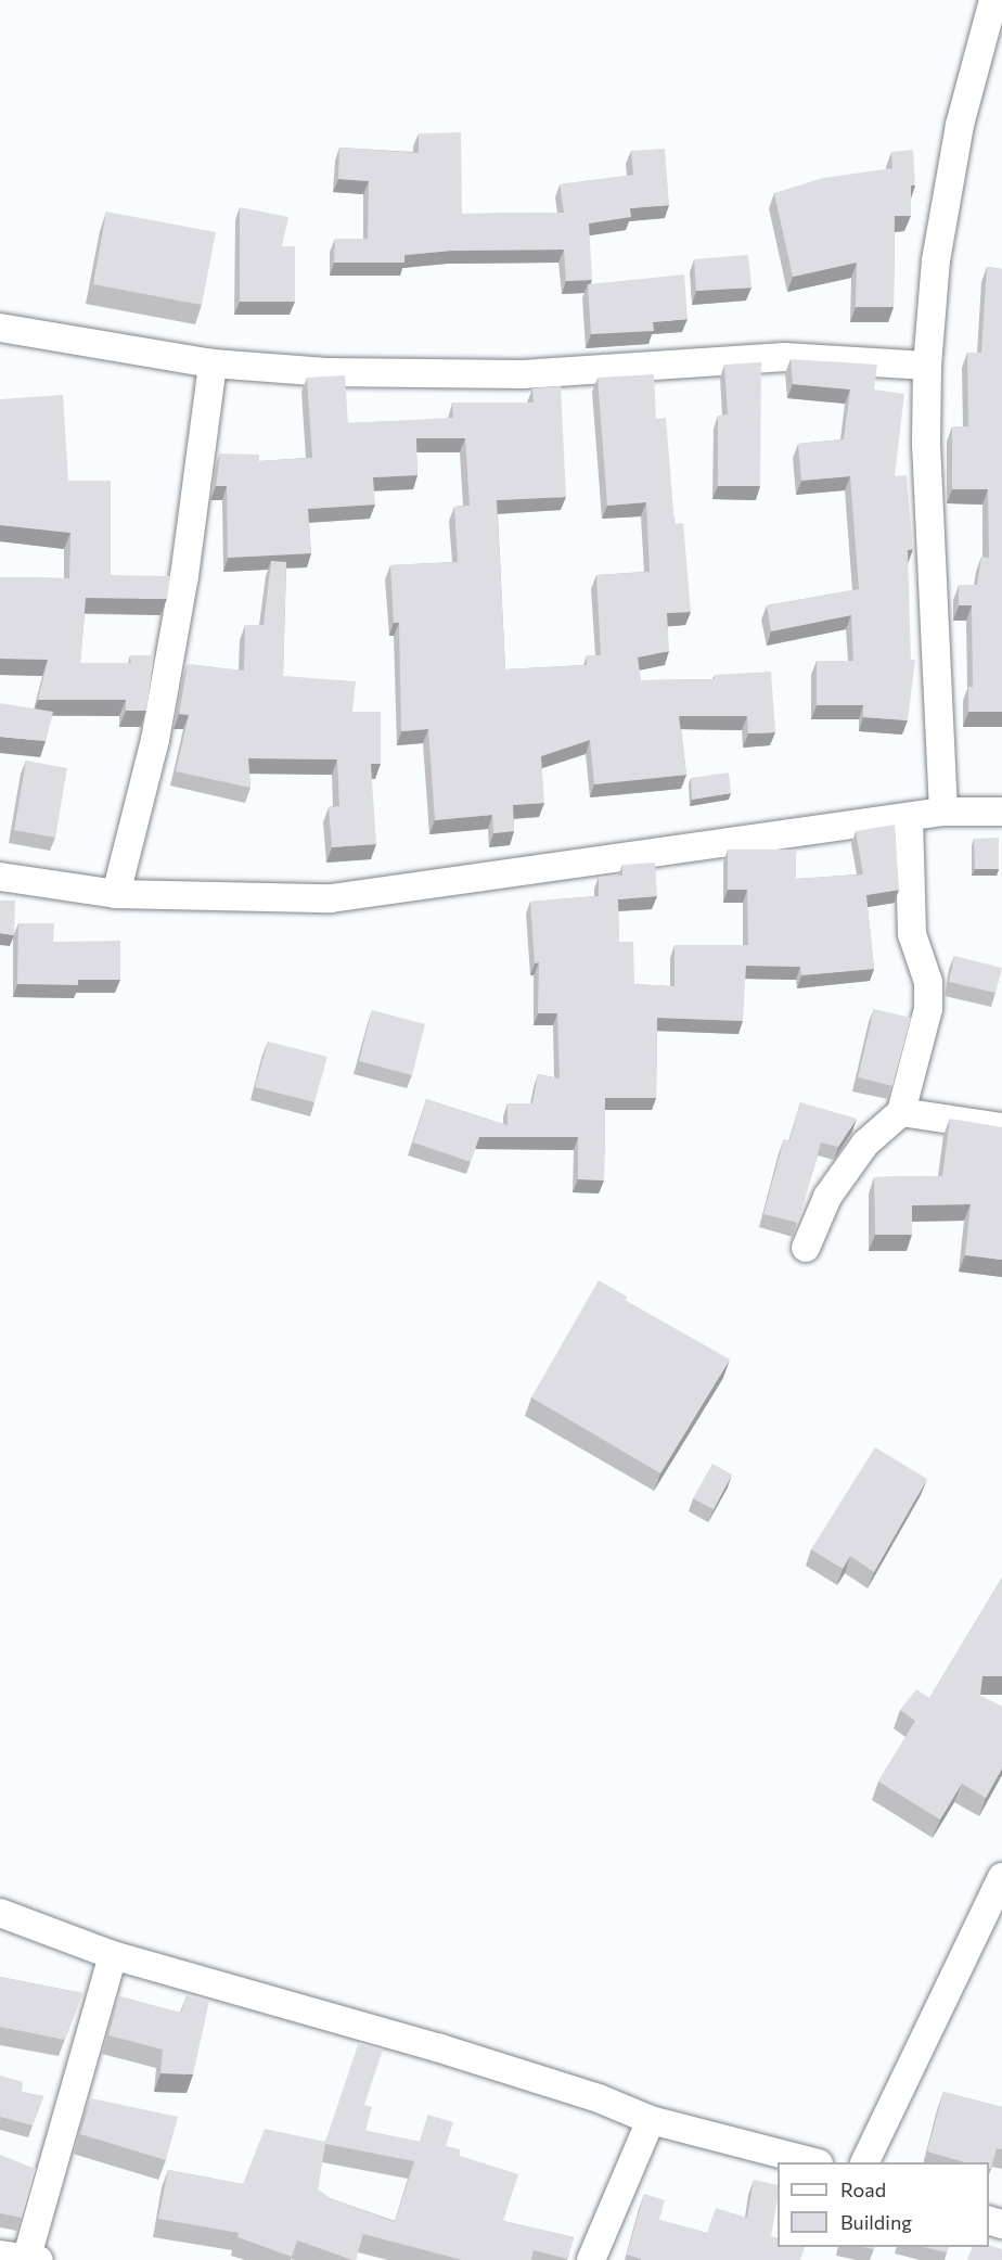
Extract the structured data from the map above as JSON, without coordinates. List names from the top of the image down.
{
  "legend": ["Road", "Building"]
}
